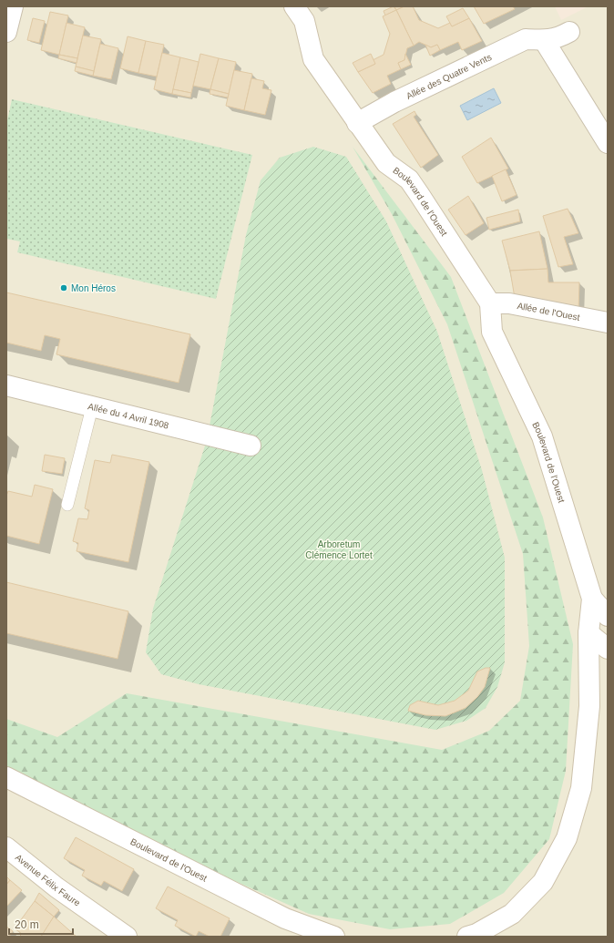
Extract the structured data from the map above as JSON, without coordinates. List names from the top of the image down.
{
  "streets": {
    "street": [
      "Allée des Quatre Vents",
      "Boulevard de l'Ouest",
      "Allée de l'Ouest",
      "Allée du 4 Avril 1908",
      "Avenue Félix Faure"
    ]
  },
  "crossings": [
    ["Allée des Quatre Vents", "Boulevard de l'Ouest"],
    ["Boulevard de l'Ouest", "Allée de l'Ouest"]
  ],
  "parks": ["Arboretum Clémence Lortet"],
  "places": ["Mon Héros"],
  "scale_bar": "20 m"
}
